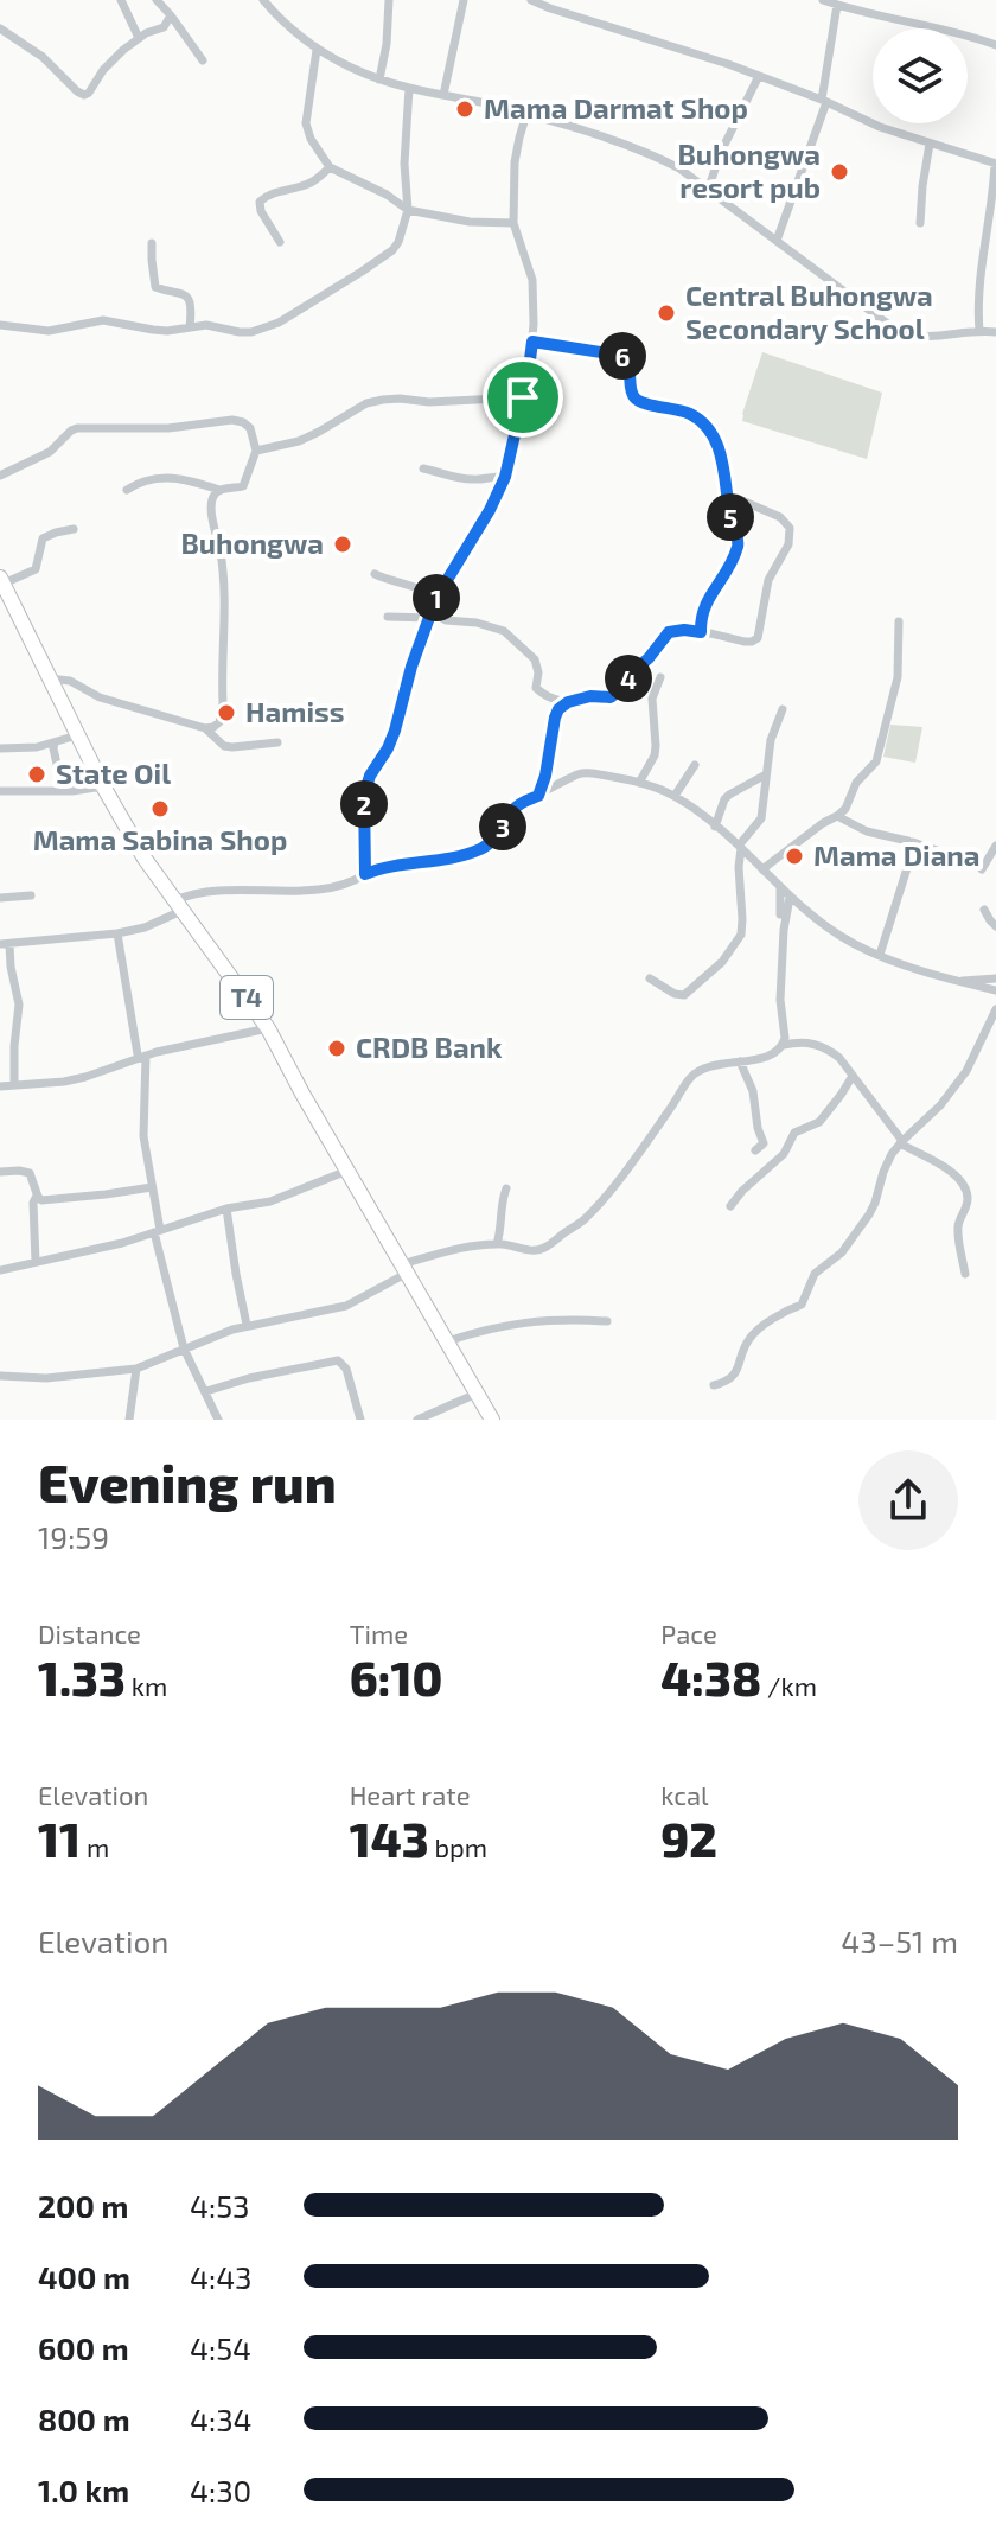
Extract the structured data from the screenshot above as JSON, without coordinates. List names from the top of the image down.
{
  "streets": {
    "highway": ["T4"]
  },
  "places": [
    "Mama Darmat Shop",
    "Buhongwa resort pub",
    "Central Buhongwa Secondary School",
    "Buhongwa",
    "Hamiss",
    "State Oil",
    "Mama Sabina Shop",
    "Mama Diana",
    "CRDB Bank"
  ],
  "page": {
    "pins": [
      "6",
      "5",
      "1",
      "4",
      "2",
      "3"
    ],
    "heading": ["Evening run", "19:59"],
    "stats": [
      ["Distance", "1.33 km"],
      ["Time", "6:10"],
      ["Pace", "4:38 /km"],
      ["Elevation", "11 m"],
      ["Heart rate", "143 bpm"],
      ["kcal", "92"]
    ],
    "chart": ["Elevation", "43–51 m"],
    "list": [
      {
        "name": "200 m",
        "note": "4:53"
      },
      {
        "name": "400 m",
        "note": "4:43"
      },
      {
        "name": "600 m",
        "note": "4:54"
      },
      {
        "name": "800 m",
        "note": "4:34"
      },
      {
        "name": "1.0 km",
        "note": "4:30"
      }
    ]
  }
}
